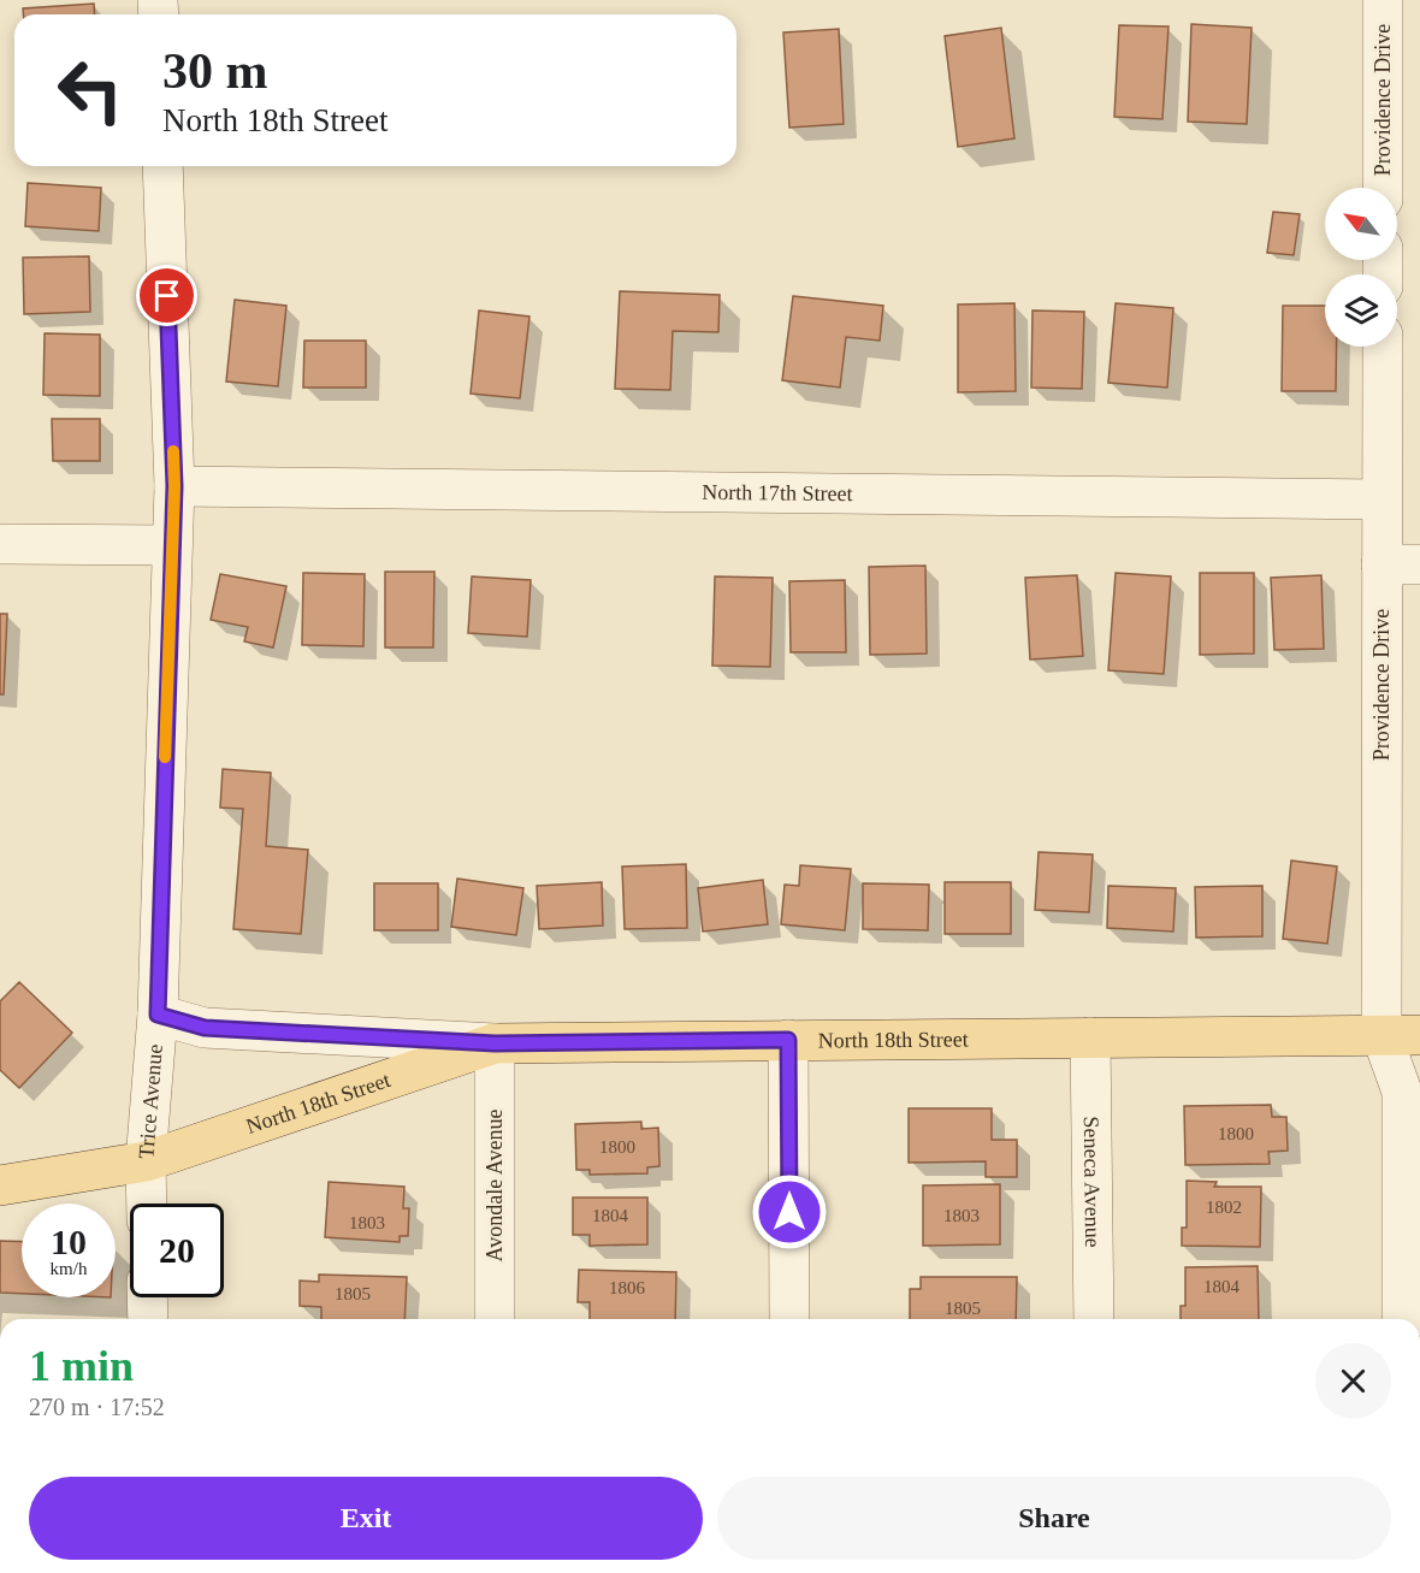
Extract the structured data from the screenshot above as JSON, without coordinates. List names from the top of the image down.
{
  "streets": {
    "main road": ["North 18th Street"],
    "street": [
      "Providence Drive",
      "North 17th Street",
      "Trice Avenue",
      "Seneca Avenue",
      "Avondale Avenue"
    ]
  },
  "crossings": [
    ["Providence Drive", "North 17th Street"],
    ["Providence Drive", "North 18th Street"],
    ["North 17th Street", "Trice Avenue"],
    ["North 18th Street", "Trice Avenue"],
    ["North 18th Street", "Seneca Avenue"],
    ["North 18th Street", "Avondale Avenue"]
  ],
  "house_numbers": [
    "1800",
    "1800",
    "1802",
    "1804",
    "1803",
    "1803",
    "1804",
    "1806",
    "1805",
    "1805"
  ],
  "north": "top left",
  "page": {
    "turn": ["30 m", "North 18th Street"],
    "speed": "10 km/h",
    "limit": "20",
    "heading": ["1 min", "270 m · 17:52"],
    "buttons": ["Exit", "Share"]
  }
}
